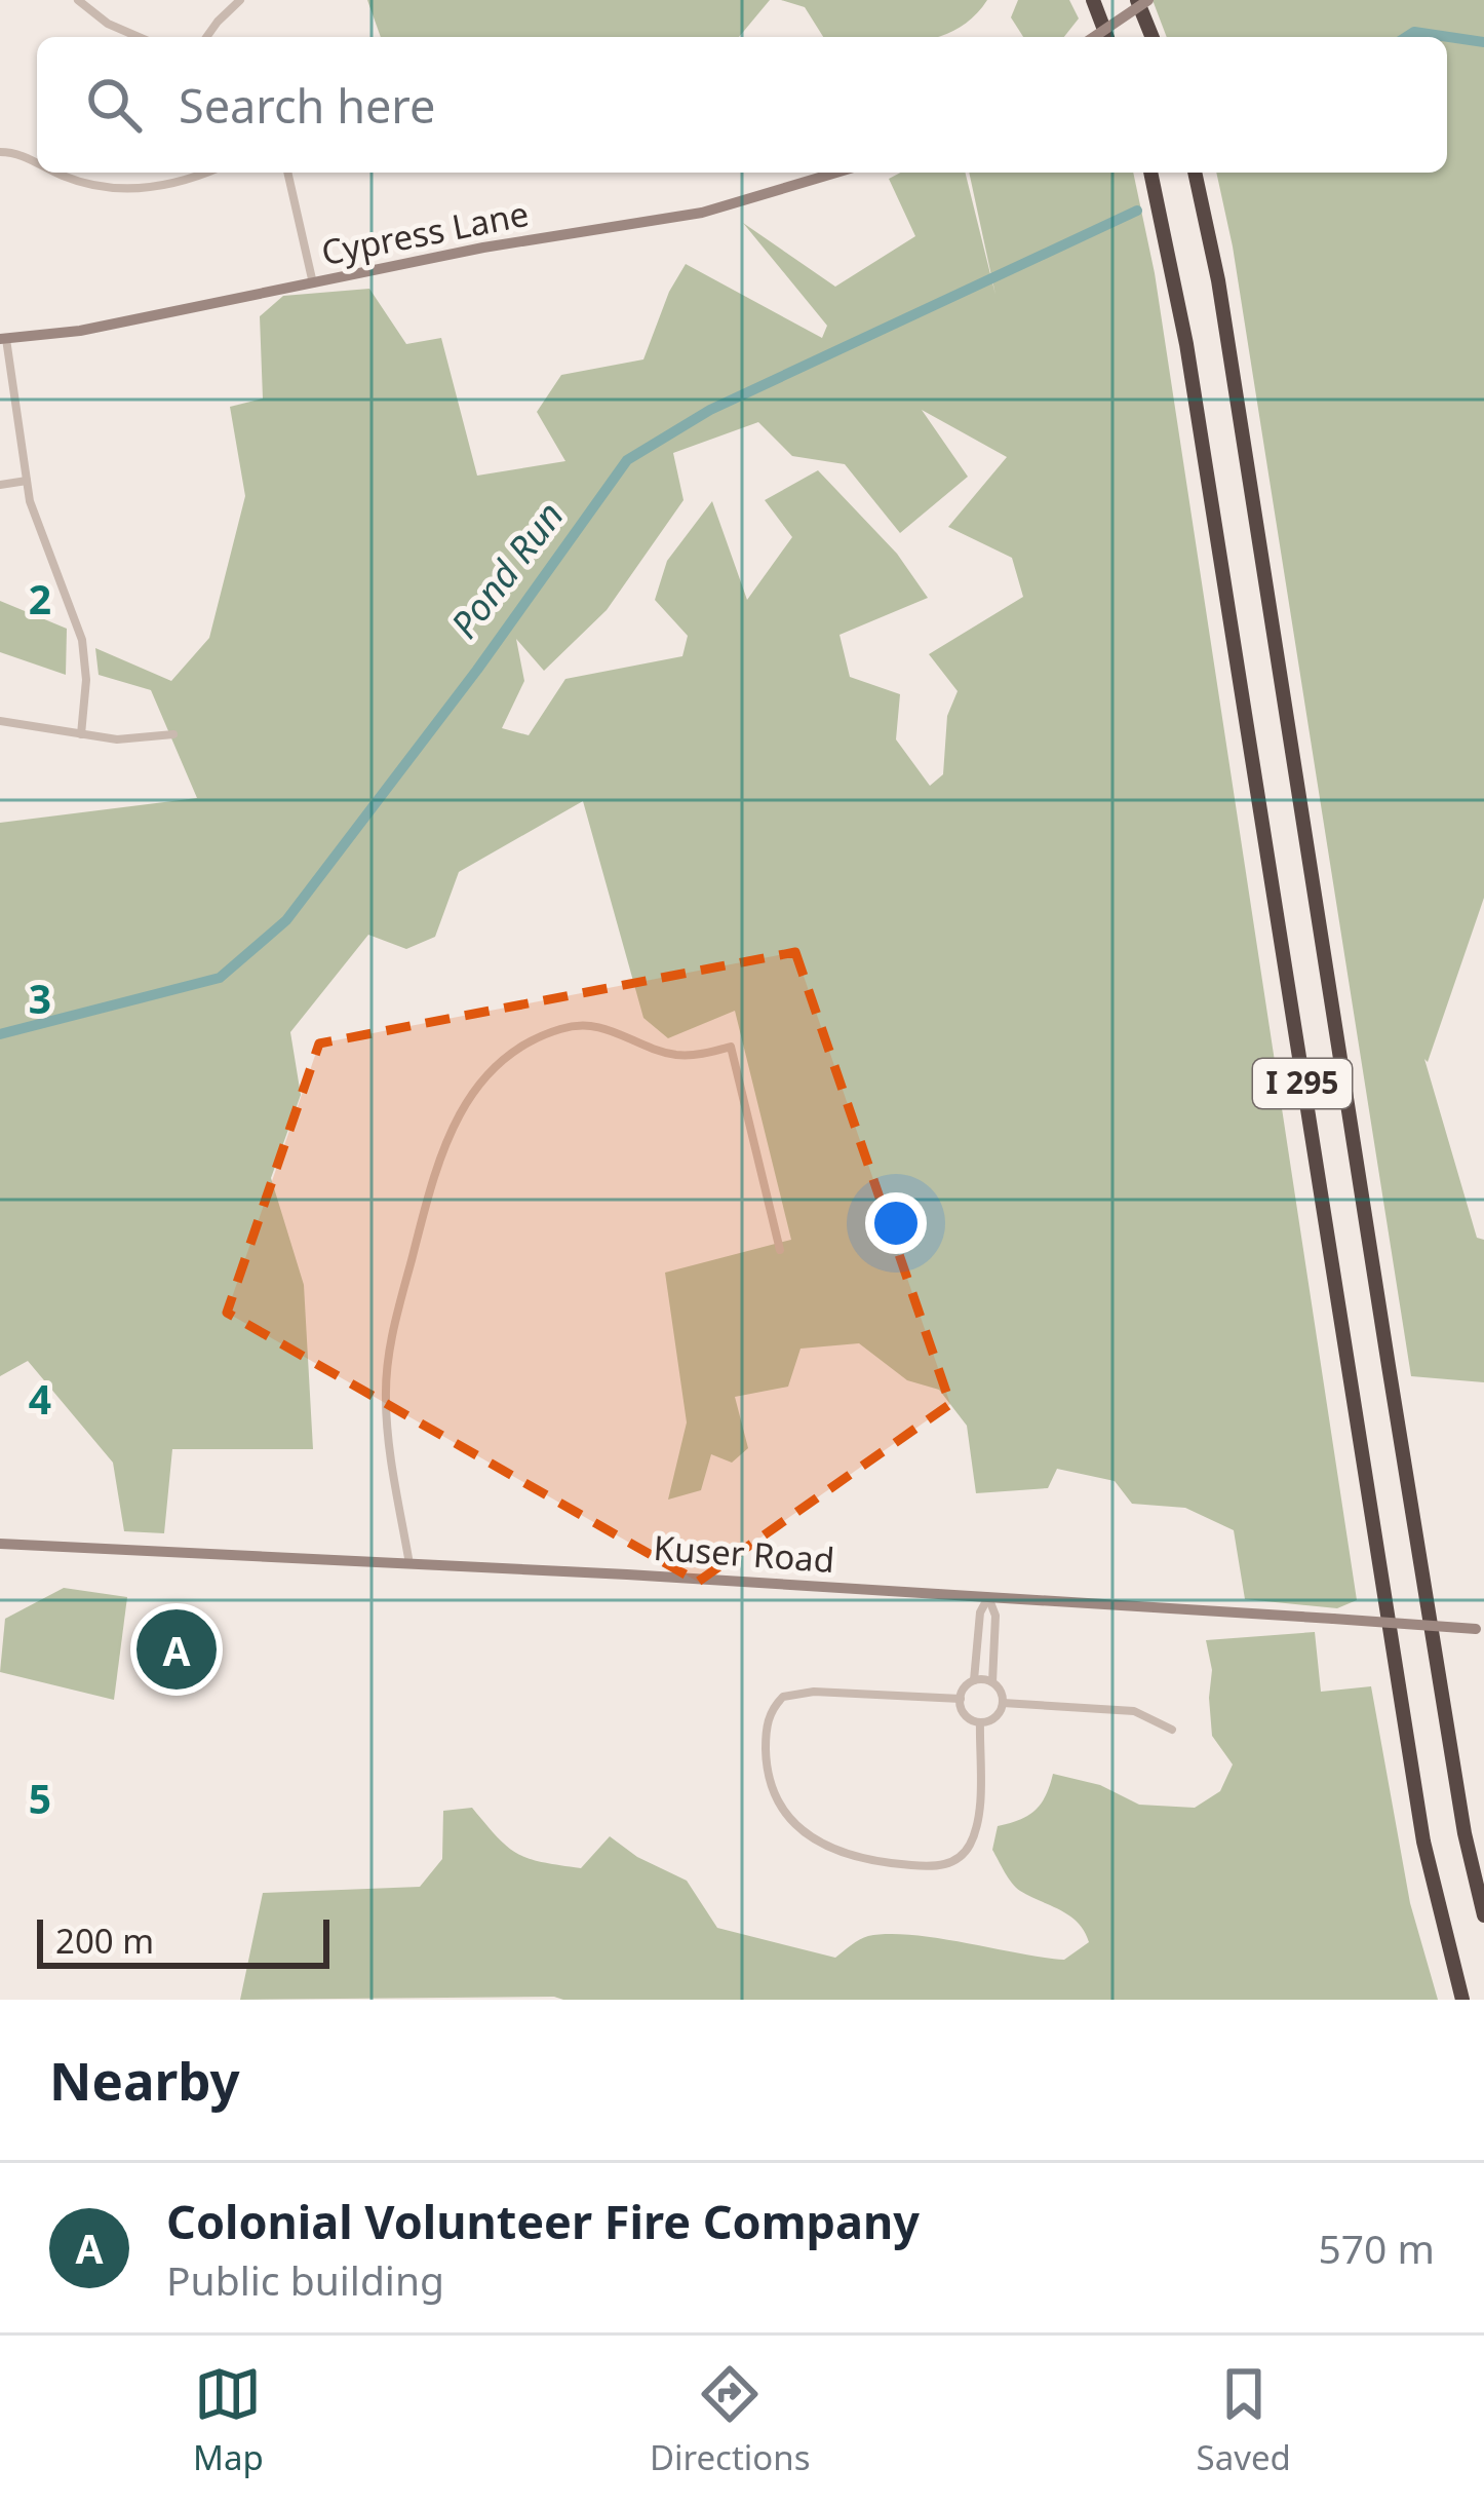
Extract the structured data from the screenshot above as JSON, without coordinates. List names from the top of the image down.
{
  "streets": {
    "highway": ["I 295"],
    "street": ["Cypress Lane", "Kuser Road"]
  },
  "water": ["Pond Run"],
  "scale_bar": "200 m",
  "page": {
    "search": "Search here",
    "pins": "A",
    "scale": "200 m",
    "heading": "Nearby",
    "list": [
      {
        "mark": "A",
        "name": "Colonial Volunteer Fire Company",
        "note": "Public building",
        "value": "570 m"
      }
    ],
    "nav": ["Map", "Directions", "Saved"]
  },
  "grid": {
    "rows": [
      "2",
      "3",
      "4",
      "5"
    ]
  }
}
